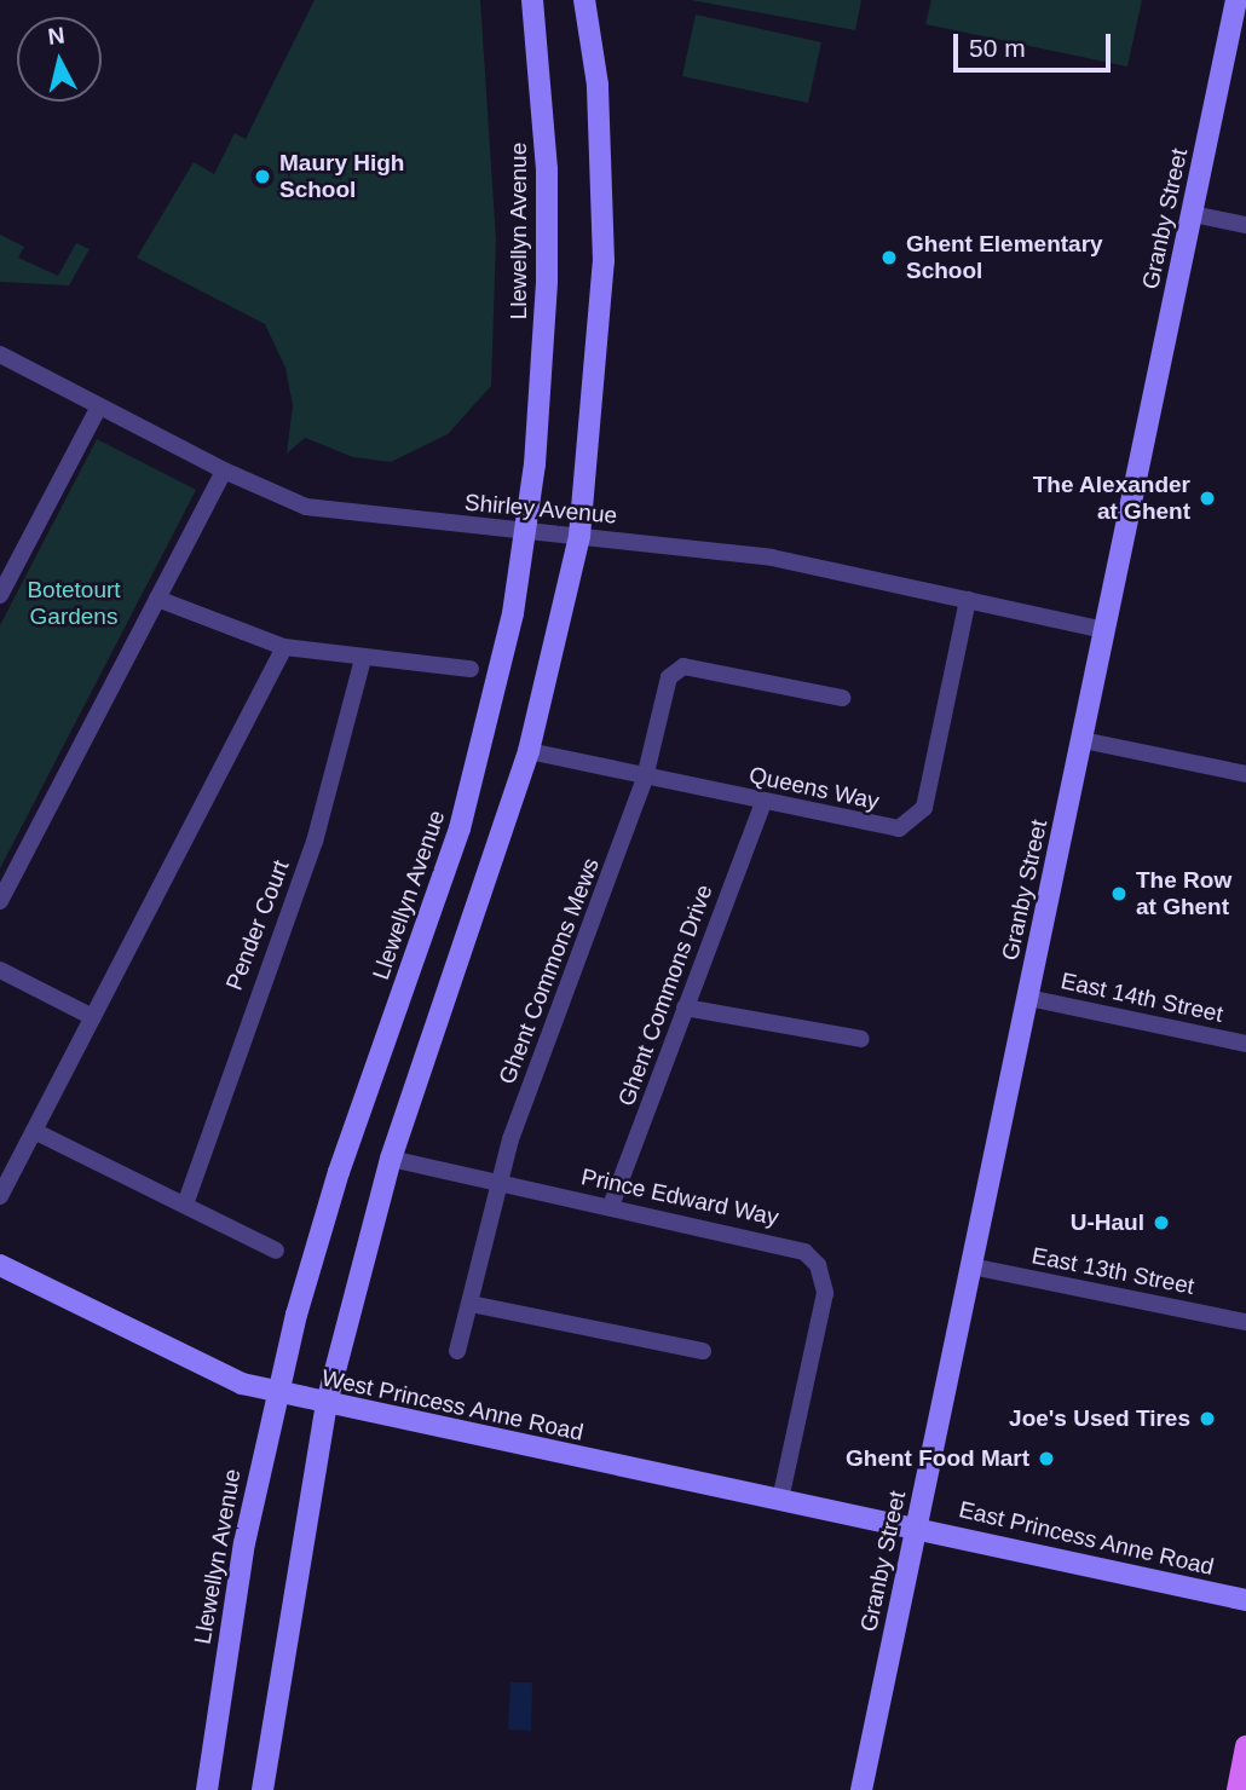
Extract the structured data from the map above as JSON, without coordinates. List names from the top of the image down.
{
  "streets": {
    "street": [
      "Granby Street",
      "Llewellyn Avenue",
      "Shirley Avenue",
      "Queens Way",
      "Pender Court",
      "Ghent Commons Mews",
      "Ghent Commons Drive",
      "East 14th Street",
      "Prince Edward Way",
      "East 13th Street",
      "West Princess Anne Road",
      "East Princess Anne Road"
    ]
  },
  "crossings": [
    ["Granby Street", "Shirley Avenue"],
    ["Granby Street", "East 14th Street"],
    ["Granby Street", "East 13th Street"],
    ["Granby Street", "West Princess Anne Road"],
    ["Granby Street", "East Princess Anne Road"],
    ["Llewellyn Avenue", "Shirley Avenue"],
    ["Llewellyn Avenue", "West Princess Anne Road"],
    ["Shirley Avenue", "Queens Way"],
    ["Queens Way", "Ghent Commons Mews"],
    ["Queens Way", "Ghent Commons Drive"],
    ["Ghent Commons Mews", "Prince Edward Way"],
    ["Ghent Commons Drive", "Prince Edward Way"],
    ["Prince Edward Way", "West Princess Anne Road"],
    ["West Princess Anne Road", "East Princess Anne Road"]
  ],
  "parks": ["Botetourt Gardens"],
  "places": [
    "Maury High School",
    "Ghent Elementary School",
    "The Alexander at Ghent",
    "The Row at Ghent",
    "U-Haul",
    "Joe's Used Tires",
    "Ghent Food Mart"
  ],
  "scale_bar": "50 m",
  "north": "top"
}
